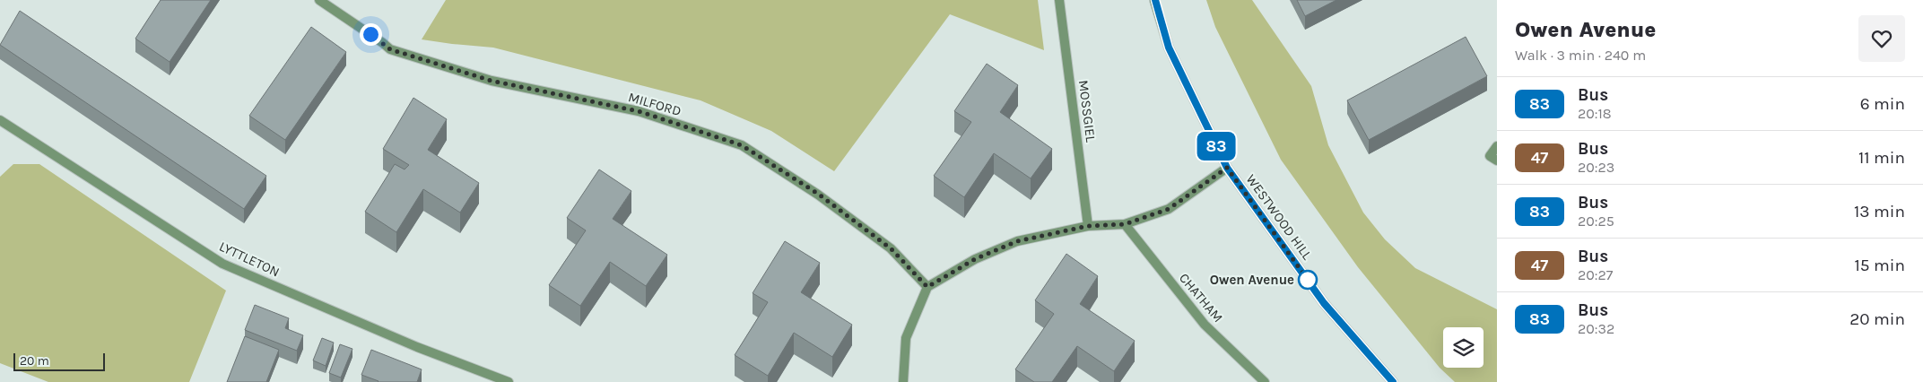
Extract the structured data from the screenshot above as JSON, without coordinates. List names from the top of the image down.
{
  "streets": {
    "street": [
      "MILFORD",
      "MOSSGIEL",
      "WESTWOOD HILL",
      "LYTTLETON",
      "CHATHAM"
    ]
  },
  "places": ["Owen Avenue"],
  "lines": ["bus line 83"],
  "scale_bar": "20 m",
  "page": {
    "on_map": "83",
    "heading": ["Owen Avenue", "Walk · 3 min · 240 m"],
    "list": [
      {
        "mark": "83",
        "name": "Bus",
        "note": "20:18",
        "value": "6 min"
      },
      {
        "mark": "47",
        "name": "Bus",
        "note": "20:23",
        "value": "11 min"
      },
      {
        "mark": "83",
        "name": "Bus",
        "note": "20:25",
        "value": "13 min"
      },
      {
        "mark": "47",
        "name": "Bus",
        "note": "20:27",
        "value": "15 min"
      },
      {
        "mark": "83",
        "name": "Bus",
        "note": "20:32",
        "value": "20 min"
      }
    ],
    "scale": "20 m"
  }
}
